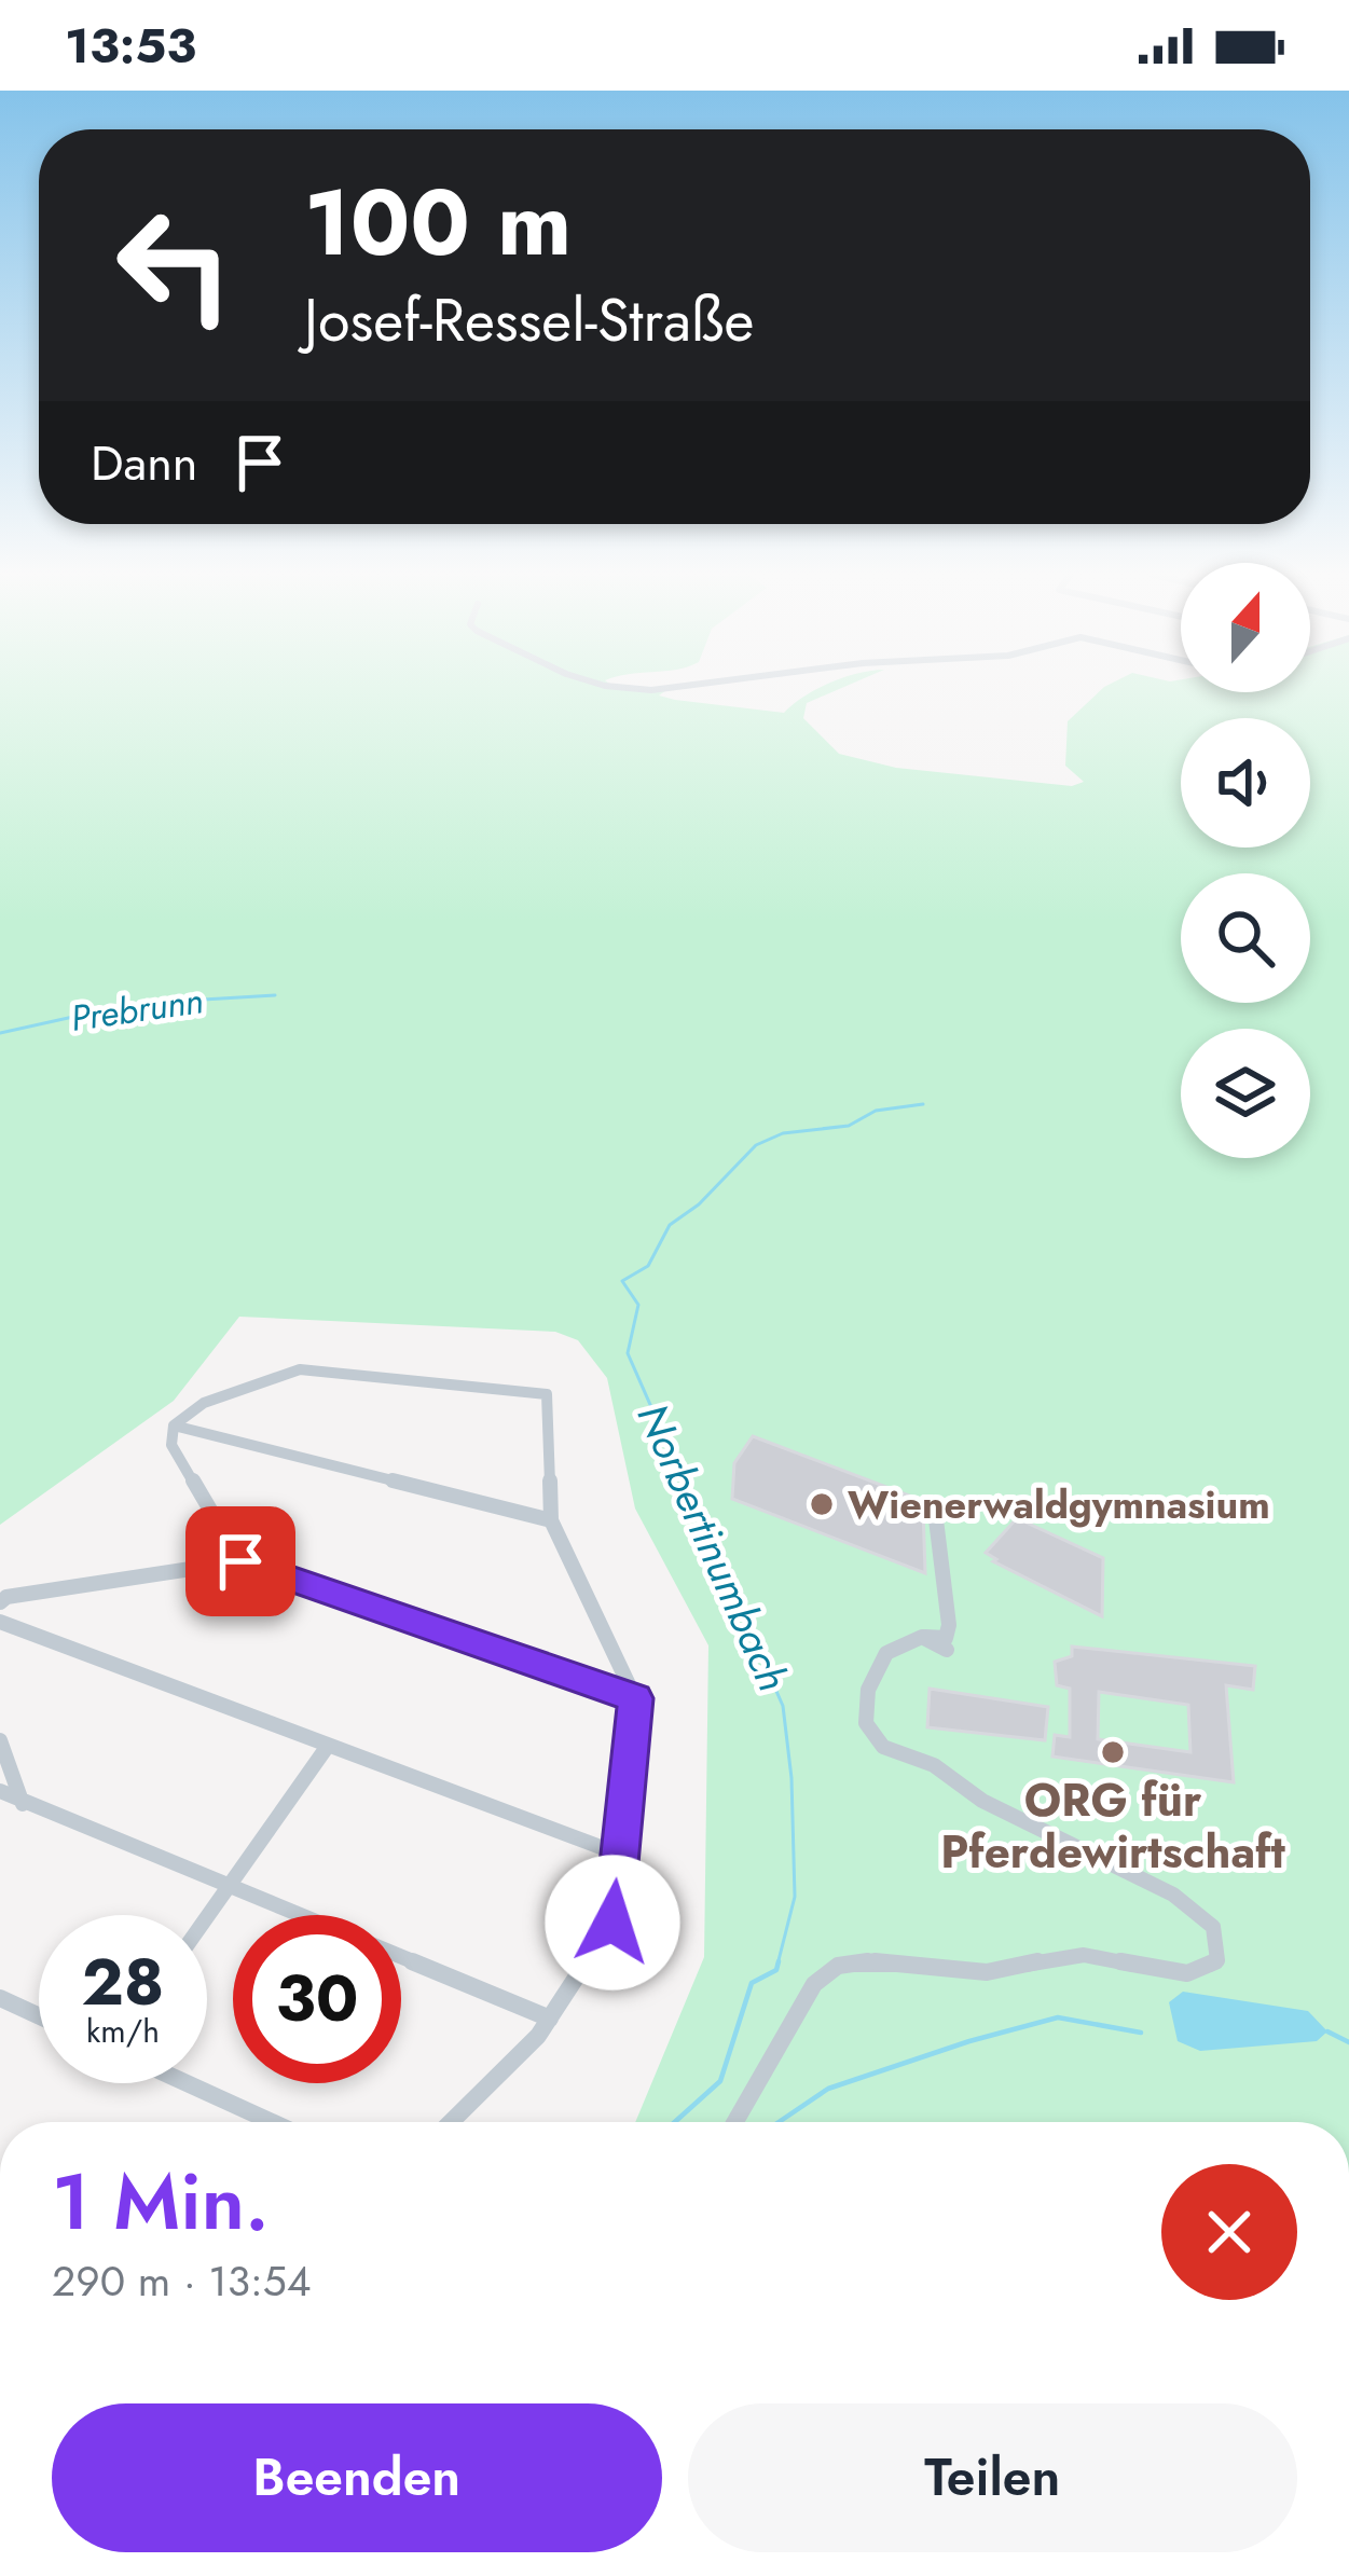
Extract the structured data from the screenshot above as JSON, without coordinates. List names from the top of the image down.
{
  "water": ["Prebrunn", "Norbertinumbach"],
  "places": ["Wienerwaldgymnasium", "ORG für Pferdewirtschaft"],
  "north": "top",
  "page": {
    "status": "13:53",
    "turn": ["100 m", "Josef-Ressel-Straße"],
    "then": "Dann",
    "speed": "28 km/h",
    "limit": "30",
    "heading": ["1 Min.", "290 m · 13:54"],
    "buttons": ["Beenden", "Teilen"]
  }
}
